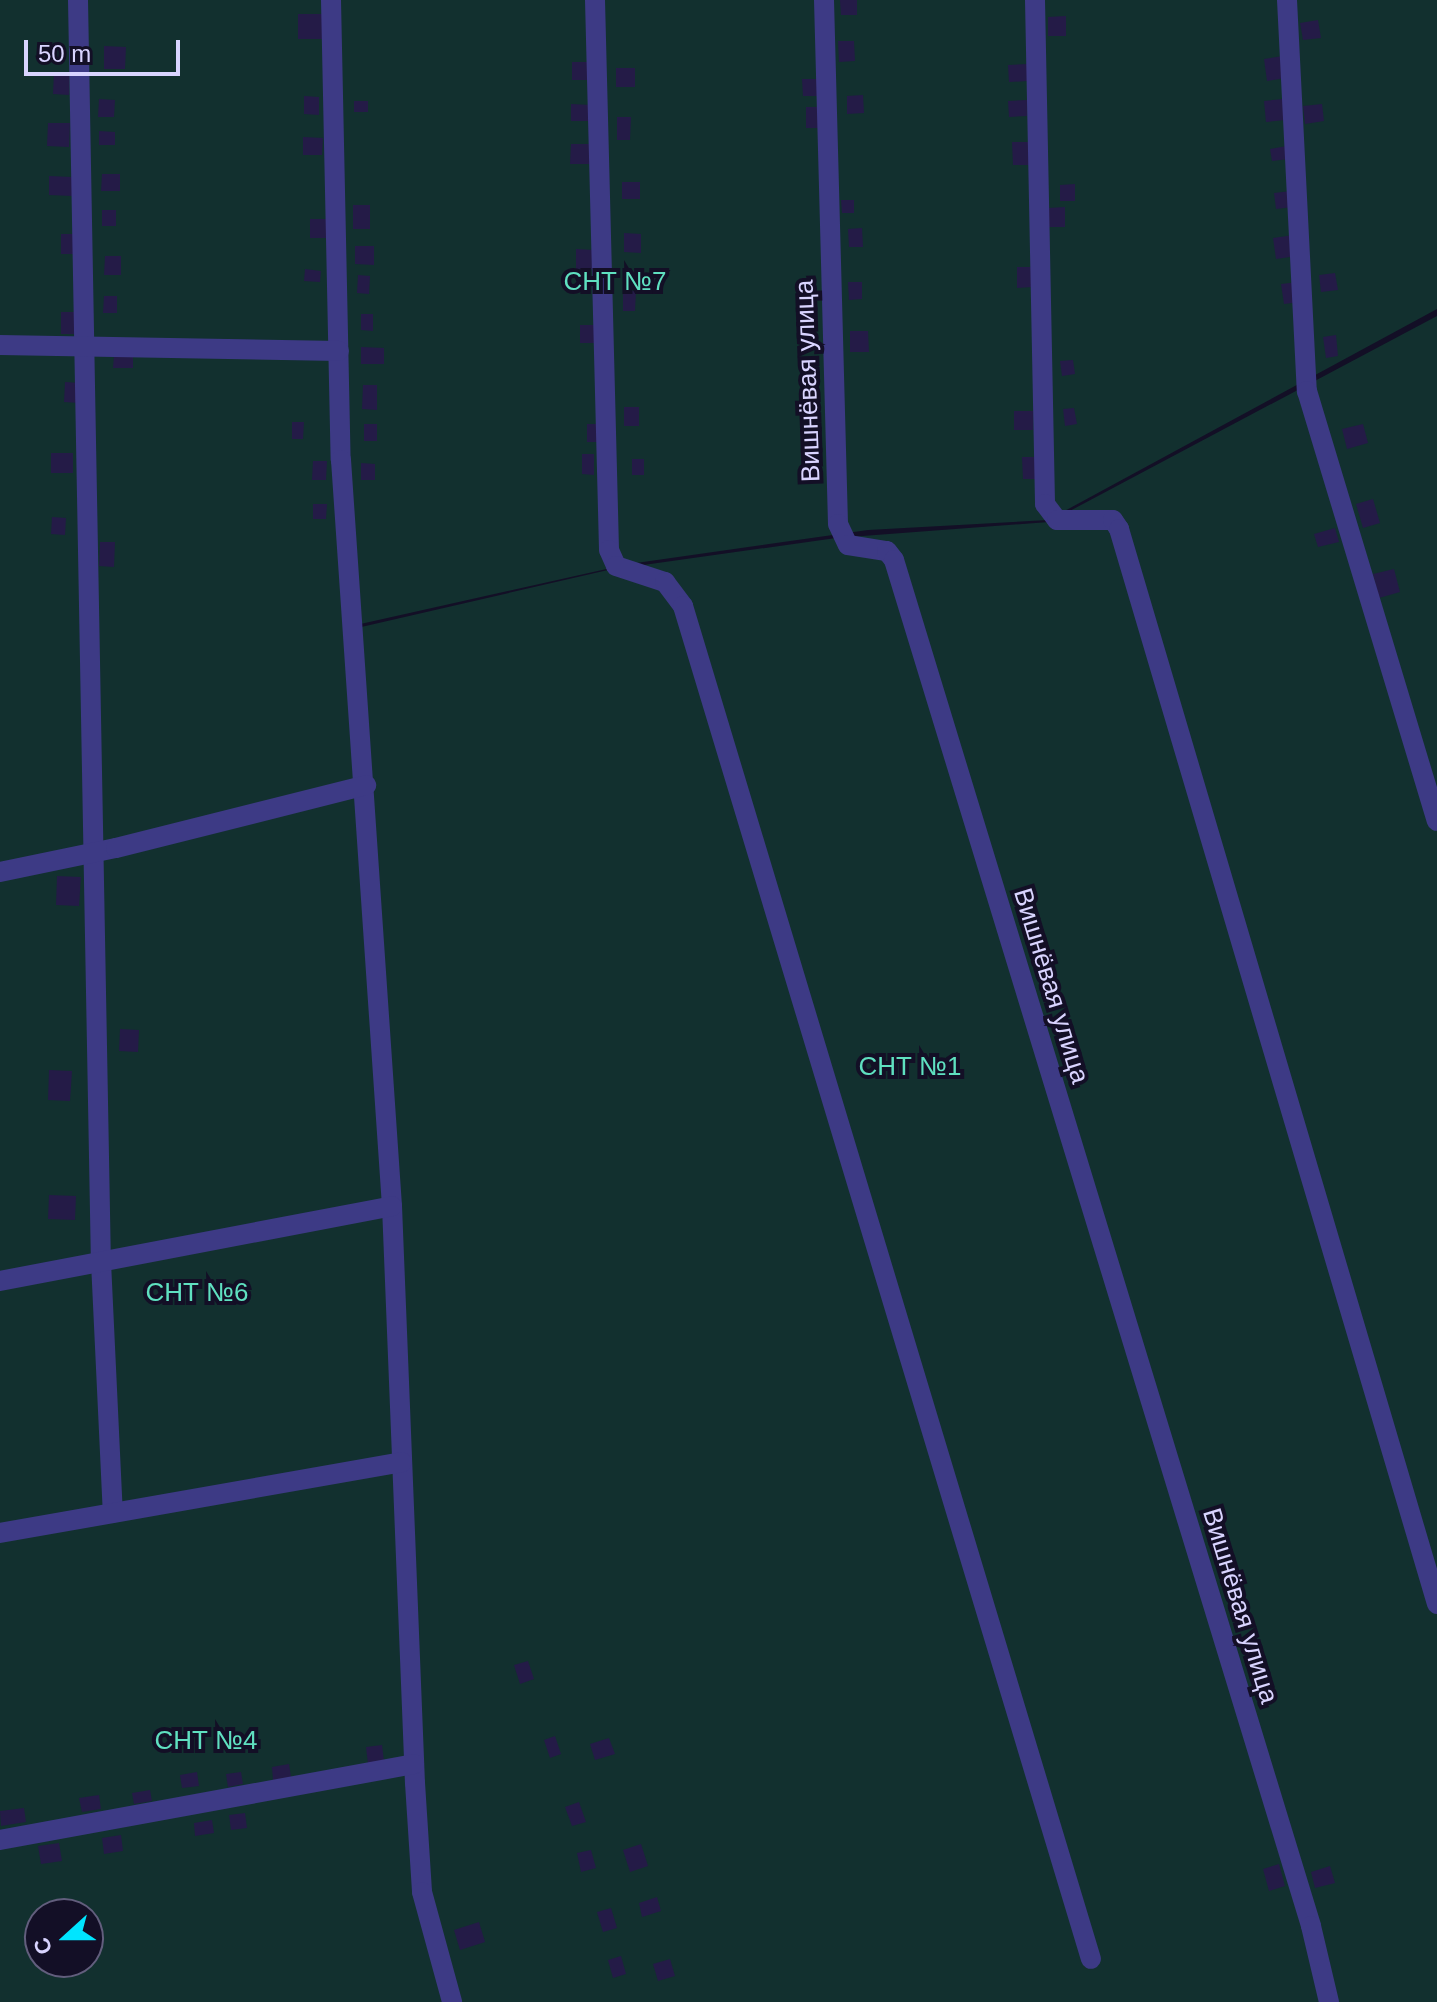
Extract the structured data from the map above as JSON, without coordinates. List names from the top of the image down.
{
  "streets": {
    "street": ["Вишнёвая улица"]
  },
  "parks": [
    "СНТ №7",
    "СНТ №1",
    "СНТ №6",
    "СНТ №4"
  ],
  "scale_bar": "50 m",
  "north": "left"
}
